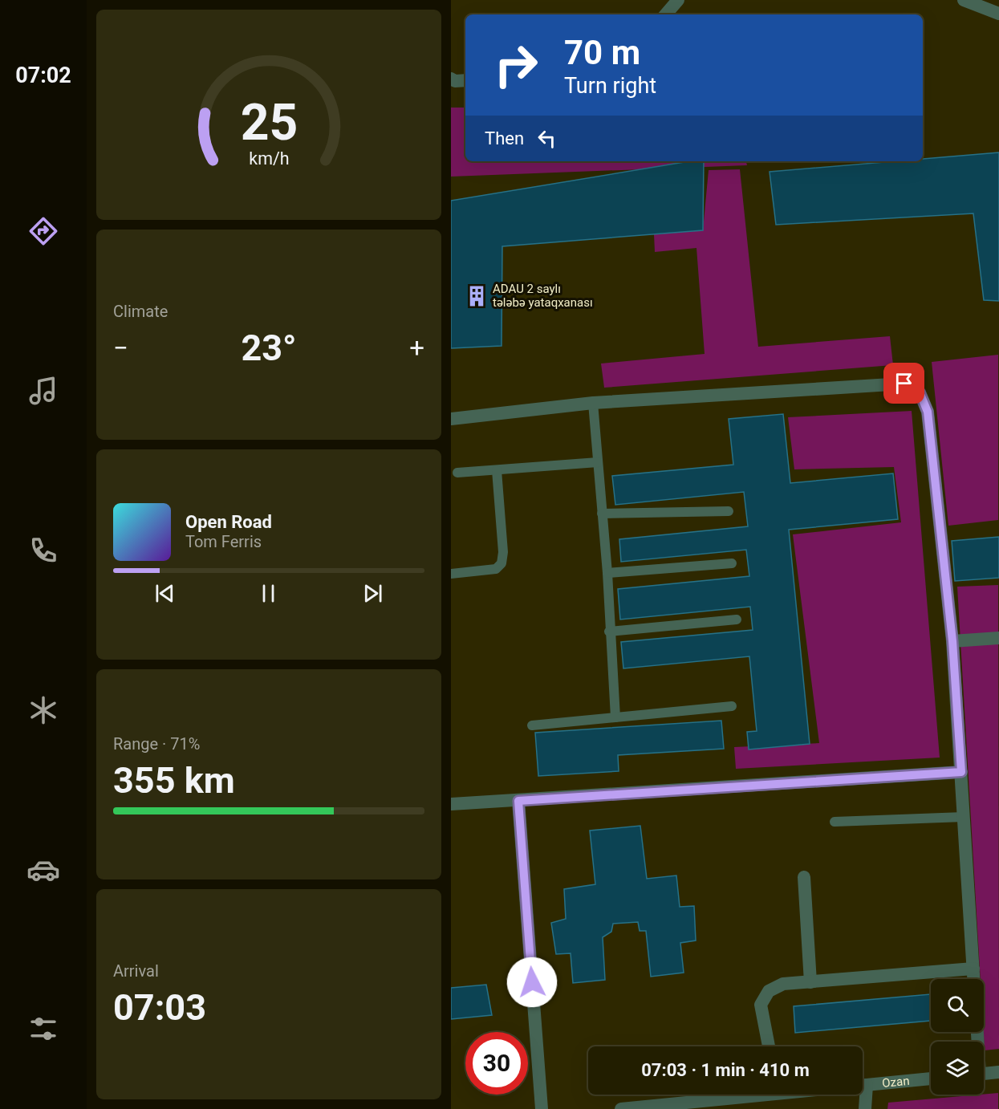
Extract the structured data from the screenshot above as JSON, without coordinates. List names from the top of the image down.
{
  "streets": {
    "street": ["Ozan"]
  },
  "places": {
    "building": ["ADAU 2 saylı tələbə yataqxanası"]
  },
  "page": {
    "tabs": "07:02",
    "turn": ["70 m", "Turn right"],
    "then": "Then",
    "tile": [
      "Climate",
      ["Range · 71%", "355 km"],
      ["Arrival", "07:03"]
    ],
    "heat": ["−", "23°", "+"],
    "song": ["Open Road", "Tom Ferris"],
    "limit": "30",
    "trip": "07:03 · 1 min · 410 m",
    "gauge": ["25", "km/h"]
  }
}
